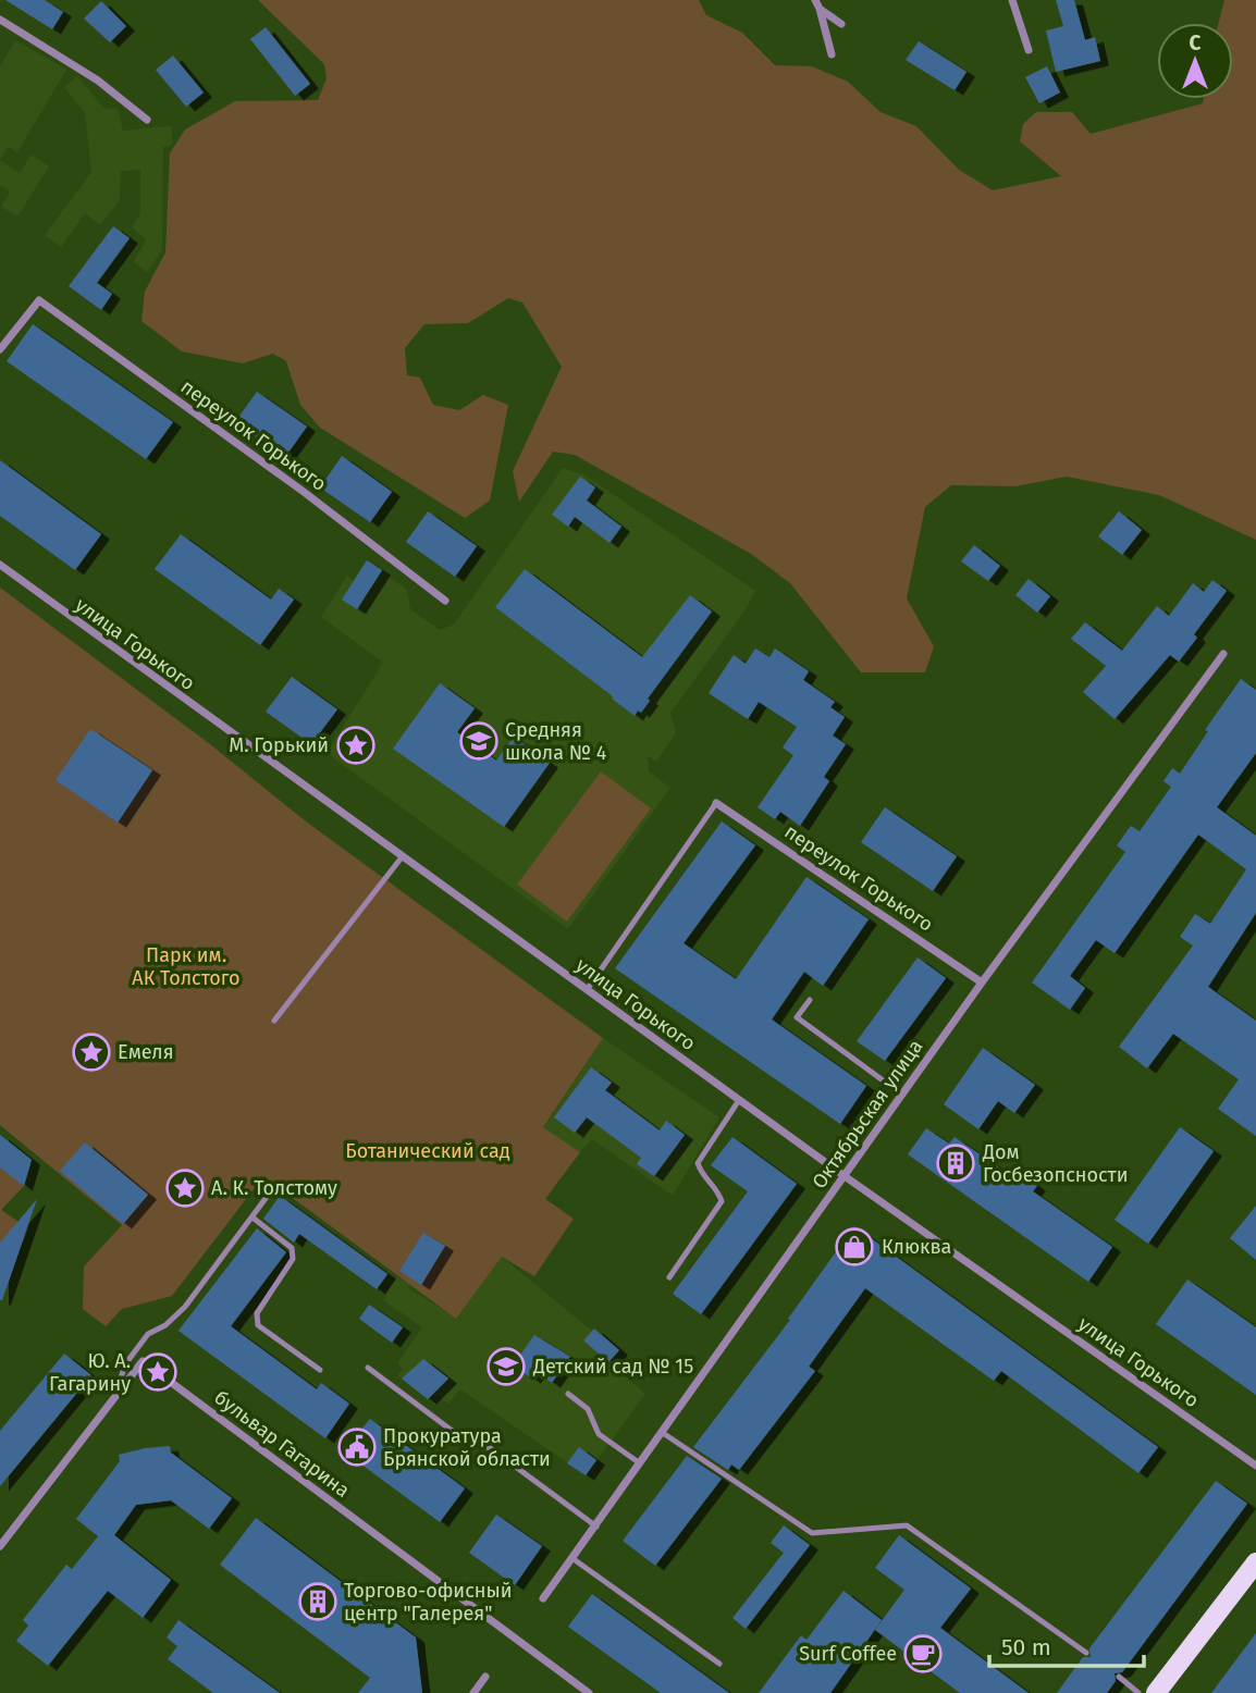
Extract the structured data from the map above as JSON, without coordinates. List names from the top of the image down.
{
  "streets": {
    "street": [
      "переулок Горького",
      "улица Горького",
      "Октябрьская улица",
      "бульвар Гагарина"
    ]
  },
  "crossings": [
    ["переулок Горького", "Октябрьская улица"],
    ["улица Горького", "Октябрьская улица"]
  ],
  "parks": ["Парк им. АК Толстого", "Ботанический сад"],
  "places": {
    "school or university": ["Средняя школа № 4", "Детский сад № 15"],
    "place": [
      "М. Горький",
      "Емеля",
      "А. К. Толстому",
      "Ю. А. Гагарину"
    ],
    "building": ["Дом Госбезопсности", "Торгово-офисный центр \"Галерея\""],
    "shop": ["Клюква"],
    "public building": ["Прокуратура Брянской области"],
    "cafe": ["Surf Coffee"]
  },
  "scale_bar": "50 m",
  "north": "top"
}
